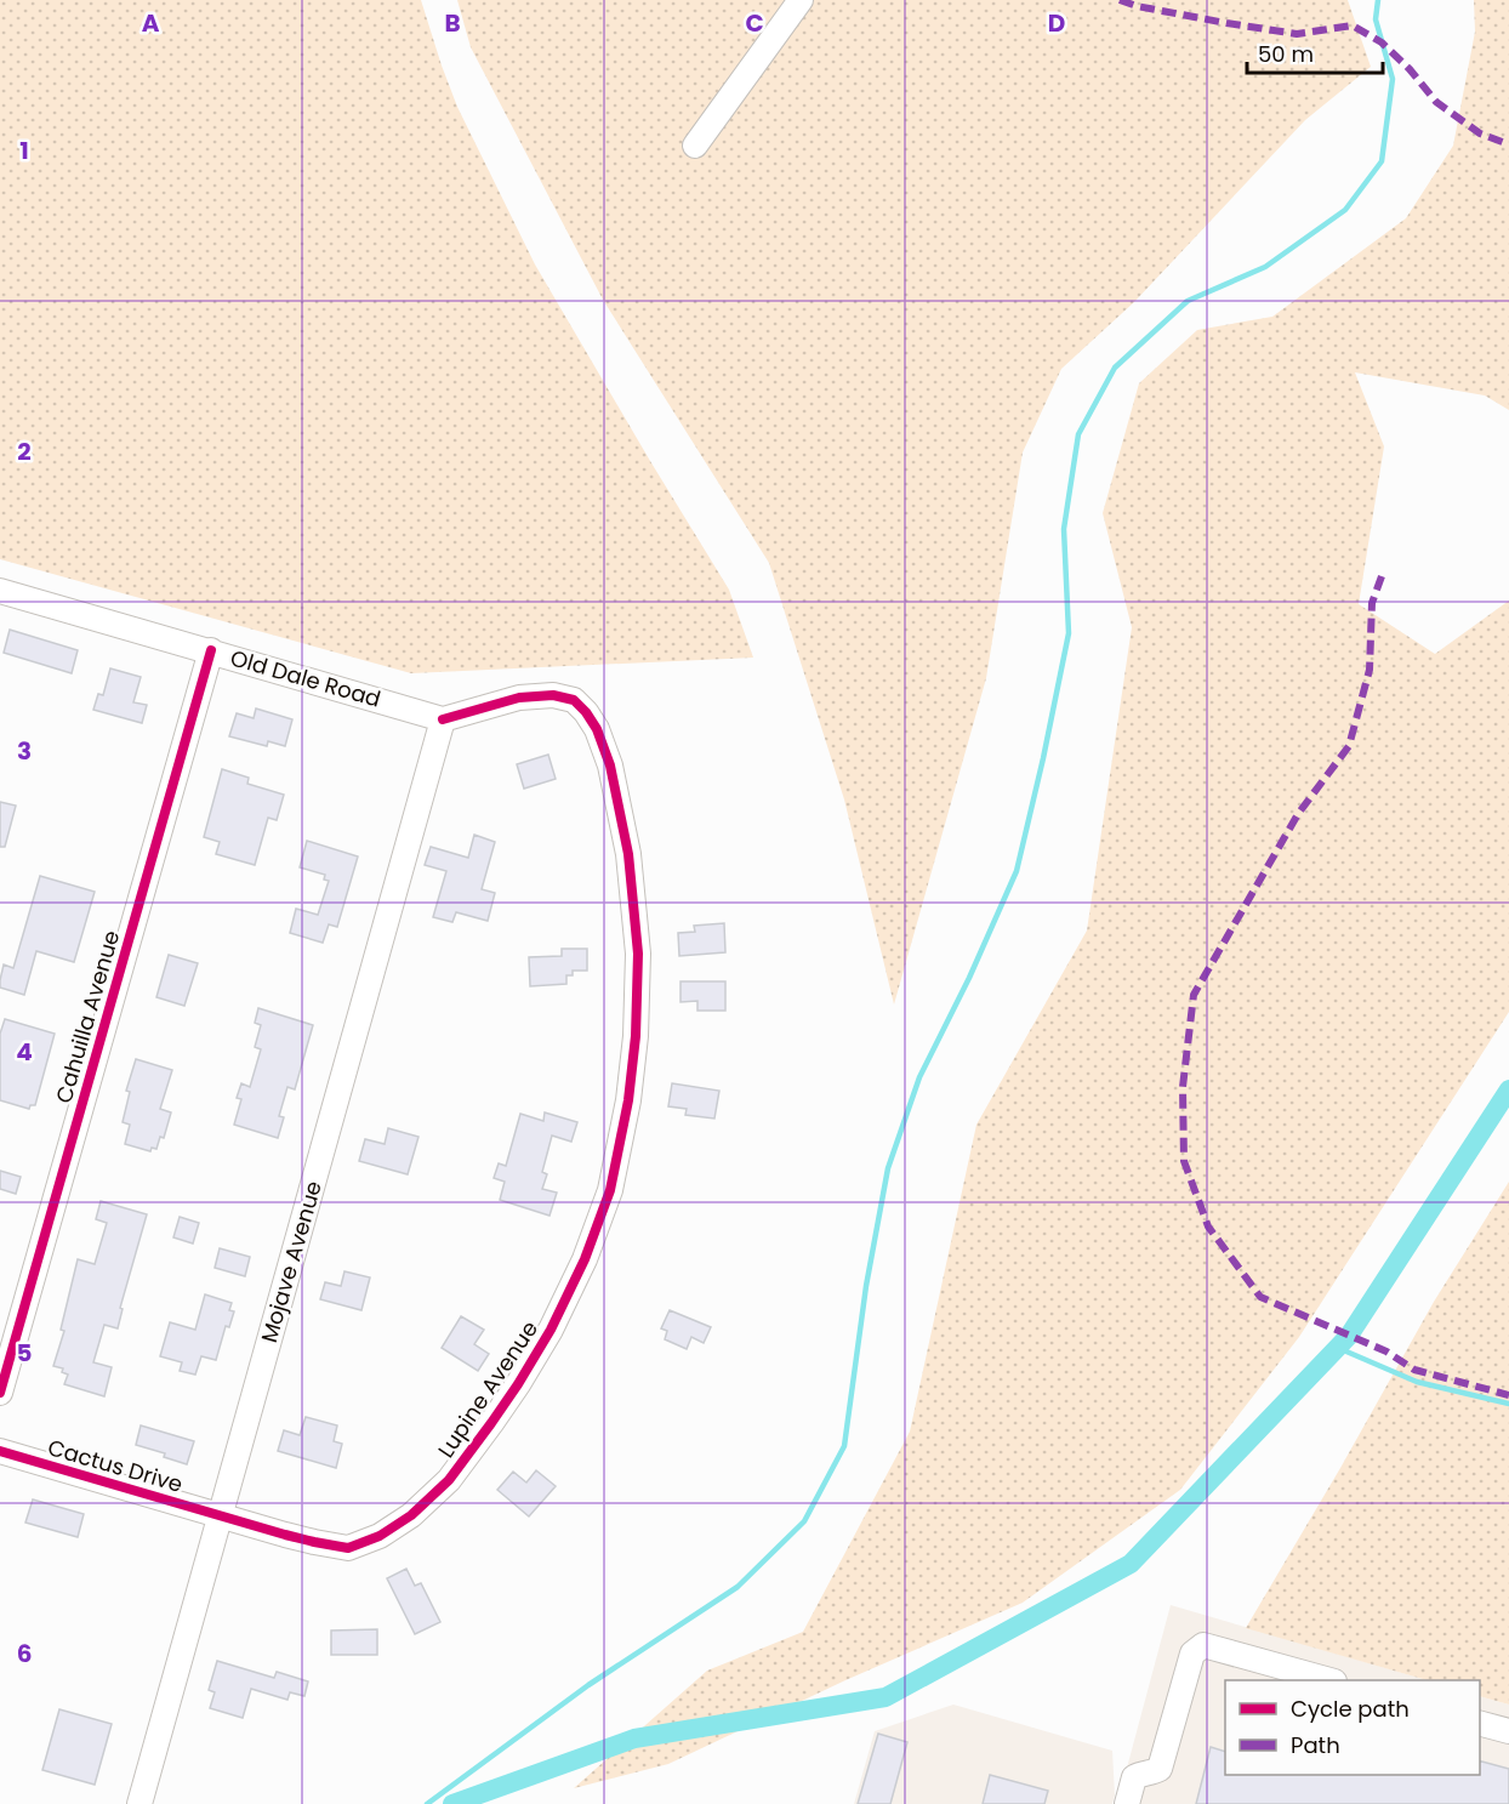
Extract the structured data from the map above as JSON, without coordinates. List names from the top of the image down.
{
  "streets": {
    "street": [
      "Old Dale Road",
      "Cahuilla Avenue",
      "Mojave Avenue",
      "Lupine Avenue",
      "Cactus Drive"
    ]
  },
  "crossings": [
    ["Old Dale Road", "Cahuilla Avenue"],
    ["Old Dale Road", "Mojave Avenue"],
    ["Old Dale Road", "Lupine Avenue"],
    ["Mojave Avenue", "Lupine Avenue"],
    ["Mojave Avenue", "Cactus Drive"],
    ["Lupine Avenue", "Cactus Drive"]
  ],
  "legend": ["Cycle path", "Path"],
  "scale_bar": "50 m",
  "grid": {
    "columns": [
      "A",
      "B",
      "C",
      "D"
    ],
    "rows": [
      "1",
      "2",
      "3",
      "4",
      "5",
      "6"
    ]
  }
}
